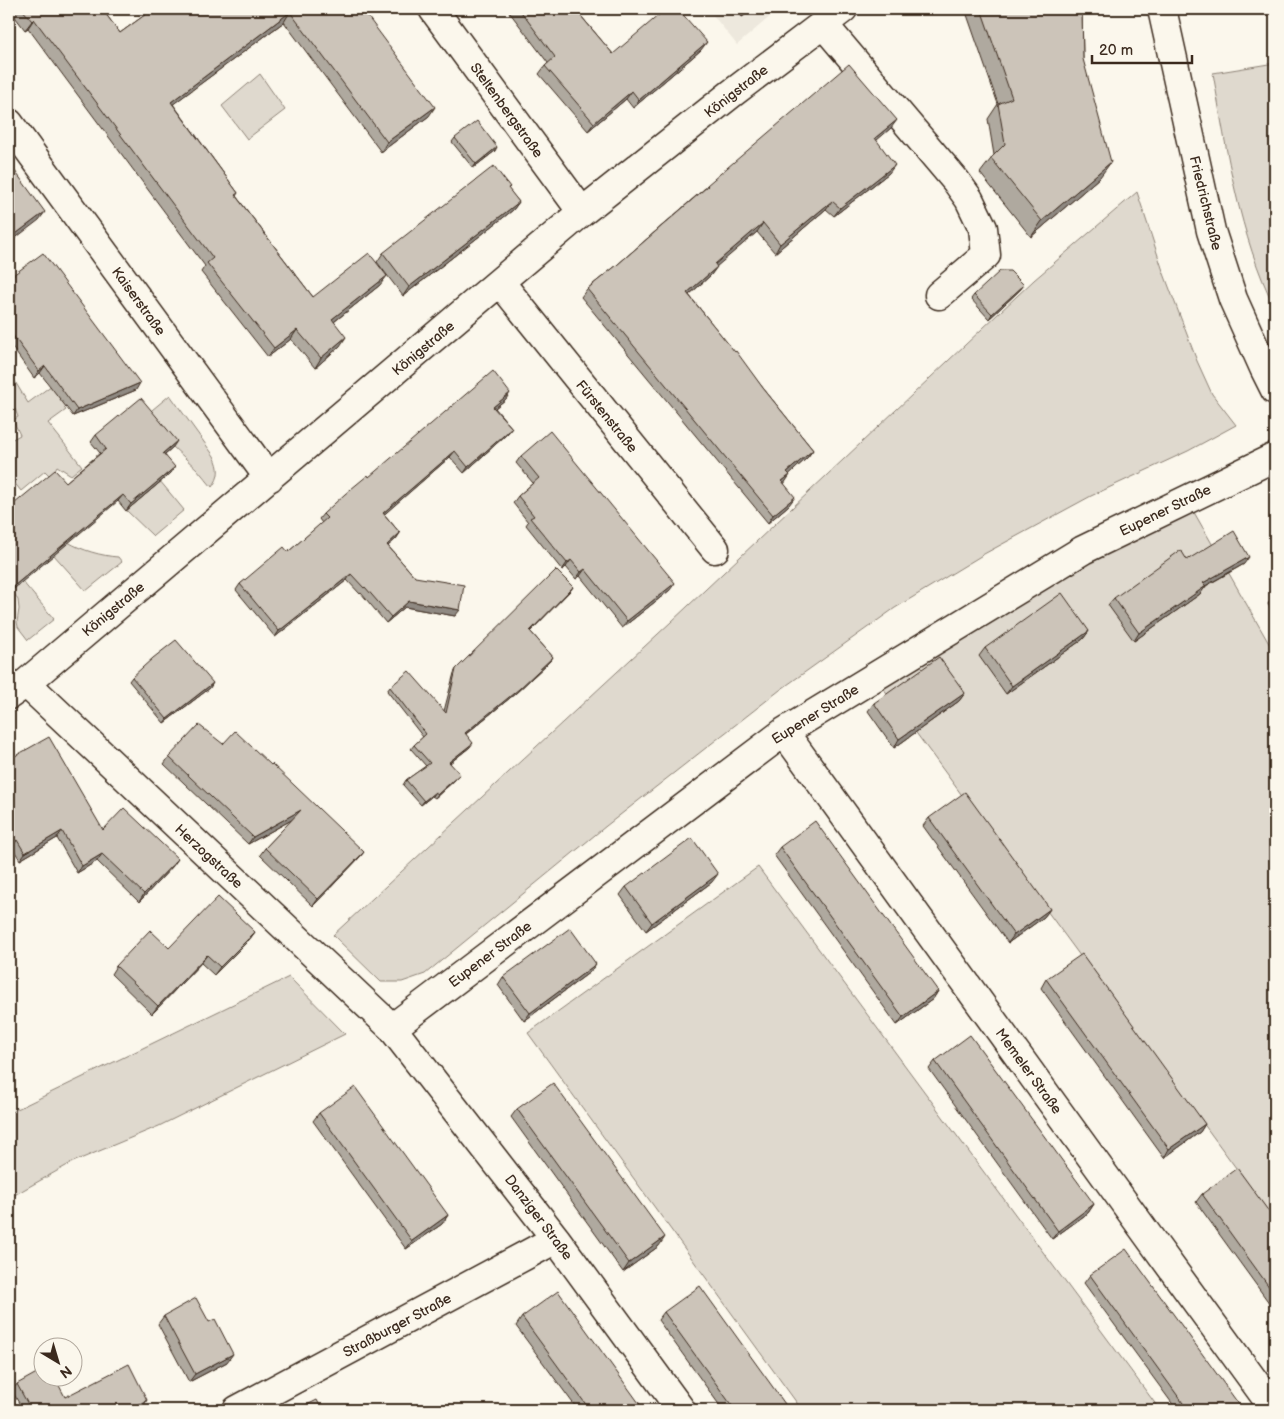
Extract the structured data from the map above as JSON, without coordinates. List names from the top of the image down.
{
  "streets": {
    "street": [
      "Königstraße",
      "Steltenbergstraße",
      "Friedrichstraße",
      "Kaiserstraße",
      "Fürstenstraße",
      "Eupener Straße",
      "Herzogstraße",
      "Memeler Straße",
      "Danziger Straße",
      "Straßburger Straße"
    ]
  },
  "crossings": [
    ["Königstraße", "Steltenbergstraße"],
    ["Königstraße", "Kaiserstraße"],
    ["Königstraße", "Fürstenstraße"],
    ["Königstraße", "Herzogstraße"],
    ["Eupener Straße", "Herzogstraße"],
    ["Eupener Straße", "Memeler Straße"],
    ["Eupener Straße", "Danziger Straße"],
    ["Herzogstraße", "Danziger Straße"],
    ["Danziger Straße", "Straßburger Straße"]
  ],
  "scale_bar": "20 m",
  "north": "bottom right"
}
